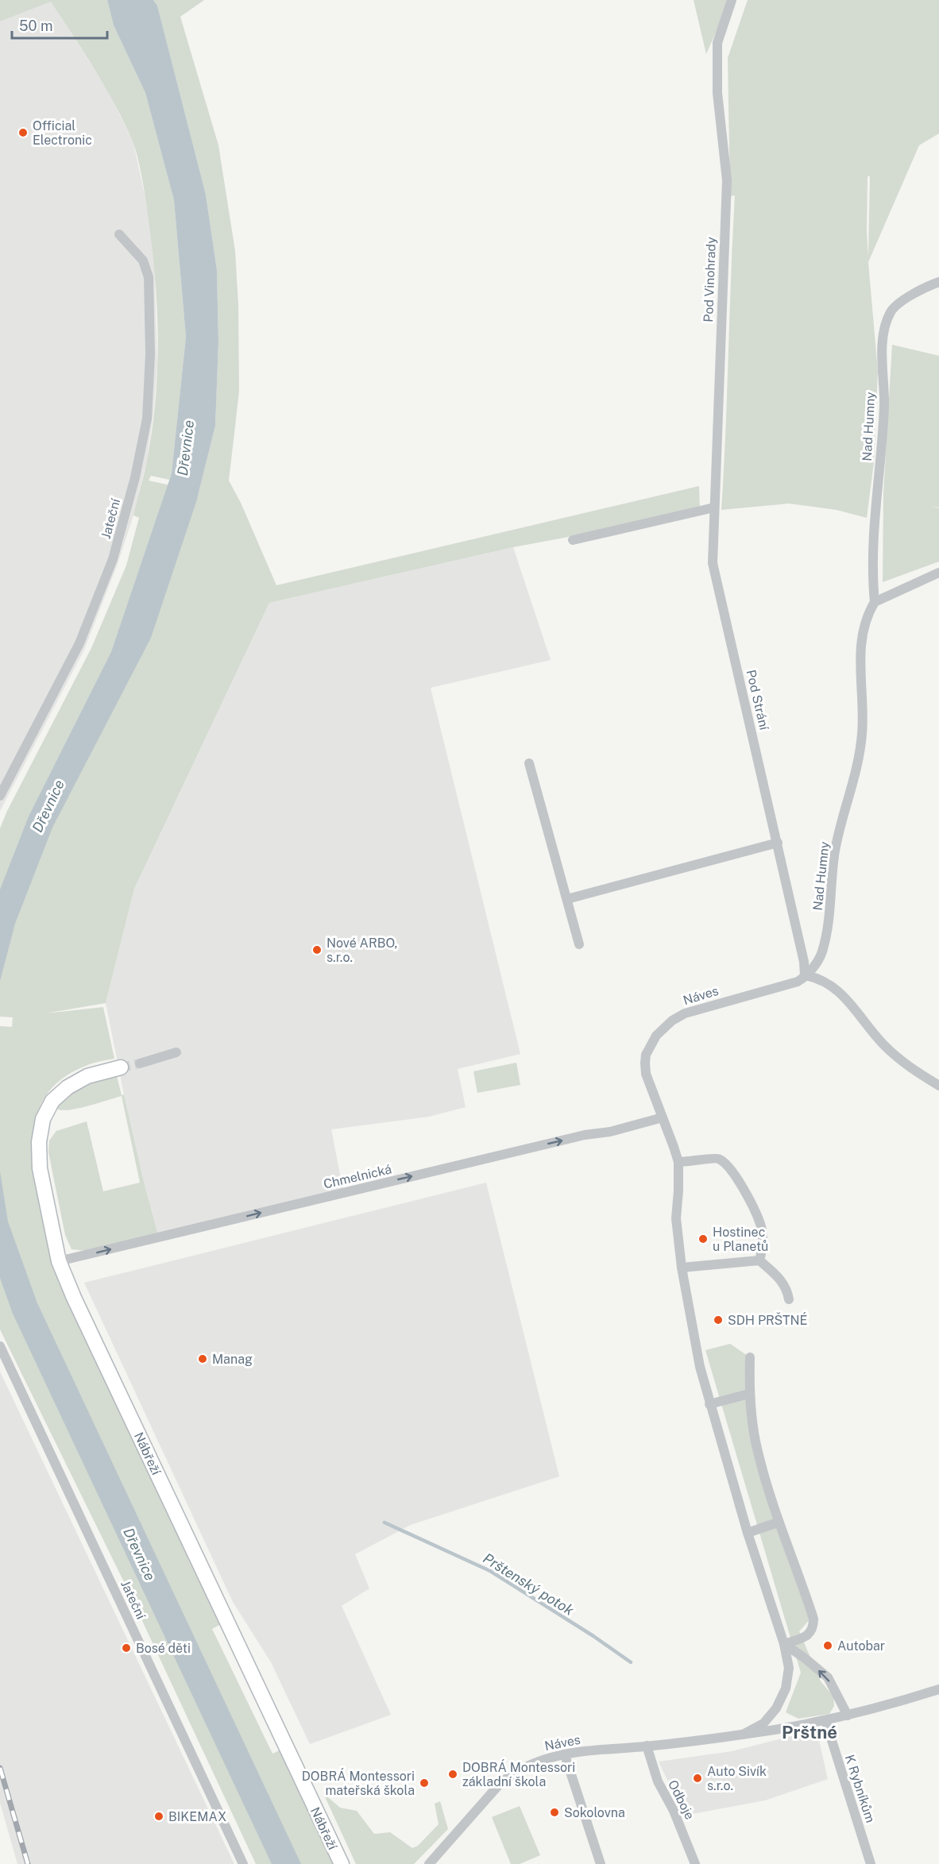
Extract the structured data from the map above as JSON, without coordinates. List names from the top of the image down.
{
  "streets": {
    "street": [
      "Pod Vinohrady",
      "Nad Humny",
      "Jateční",
      "Pod Strání",
      "Náves",
      "Chmelnická",
      "Nábřeží",
      "K Rybníkům",
      "Odboje"
    ]
  },
  "crossings": [
    ["Pod Vinohrady", "Pod Strání"],
    ["Nad Humny", "Pod Strání"],
    ["Nad Humny", "Náves"],
    ["Pod Strání", "Náves"],
    ["Náves", "Chmelnická"],
    ["Náves", "K Rybníkům"],
    ["Náves", "Odboje"],
    ["Chmelnická", "Nábřeží"]
  ],
  "one_way": ["Chmelnická"],
  "districts": ["Prštné"],
  "water": ["Dřevnice", "Prštenský potok"],
  "places": [
    "Official Electronic",
    "Nové ARBO, s.r.o.",
    "Hostinec u Planetů",
    "SDH PRŠTNÉ",
    "Manag",
    "Autobar",
    "Bosé děti",
    "DOBRÁ Montessori základní škola",
    "Auto Sivík s.r.o.",
    "DOBRÁ Montessori mateřská škola",
    "Sokolovna",
    "BIKEMAX"
  ],
  "scale_bar": "50 m"
}
